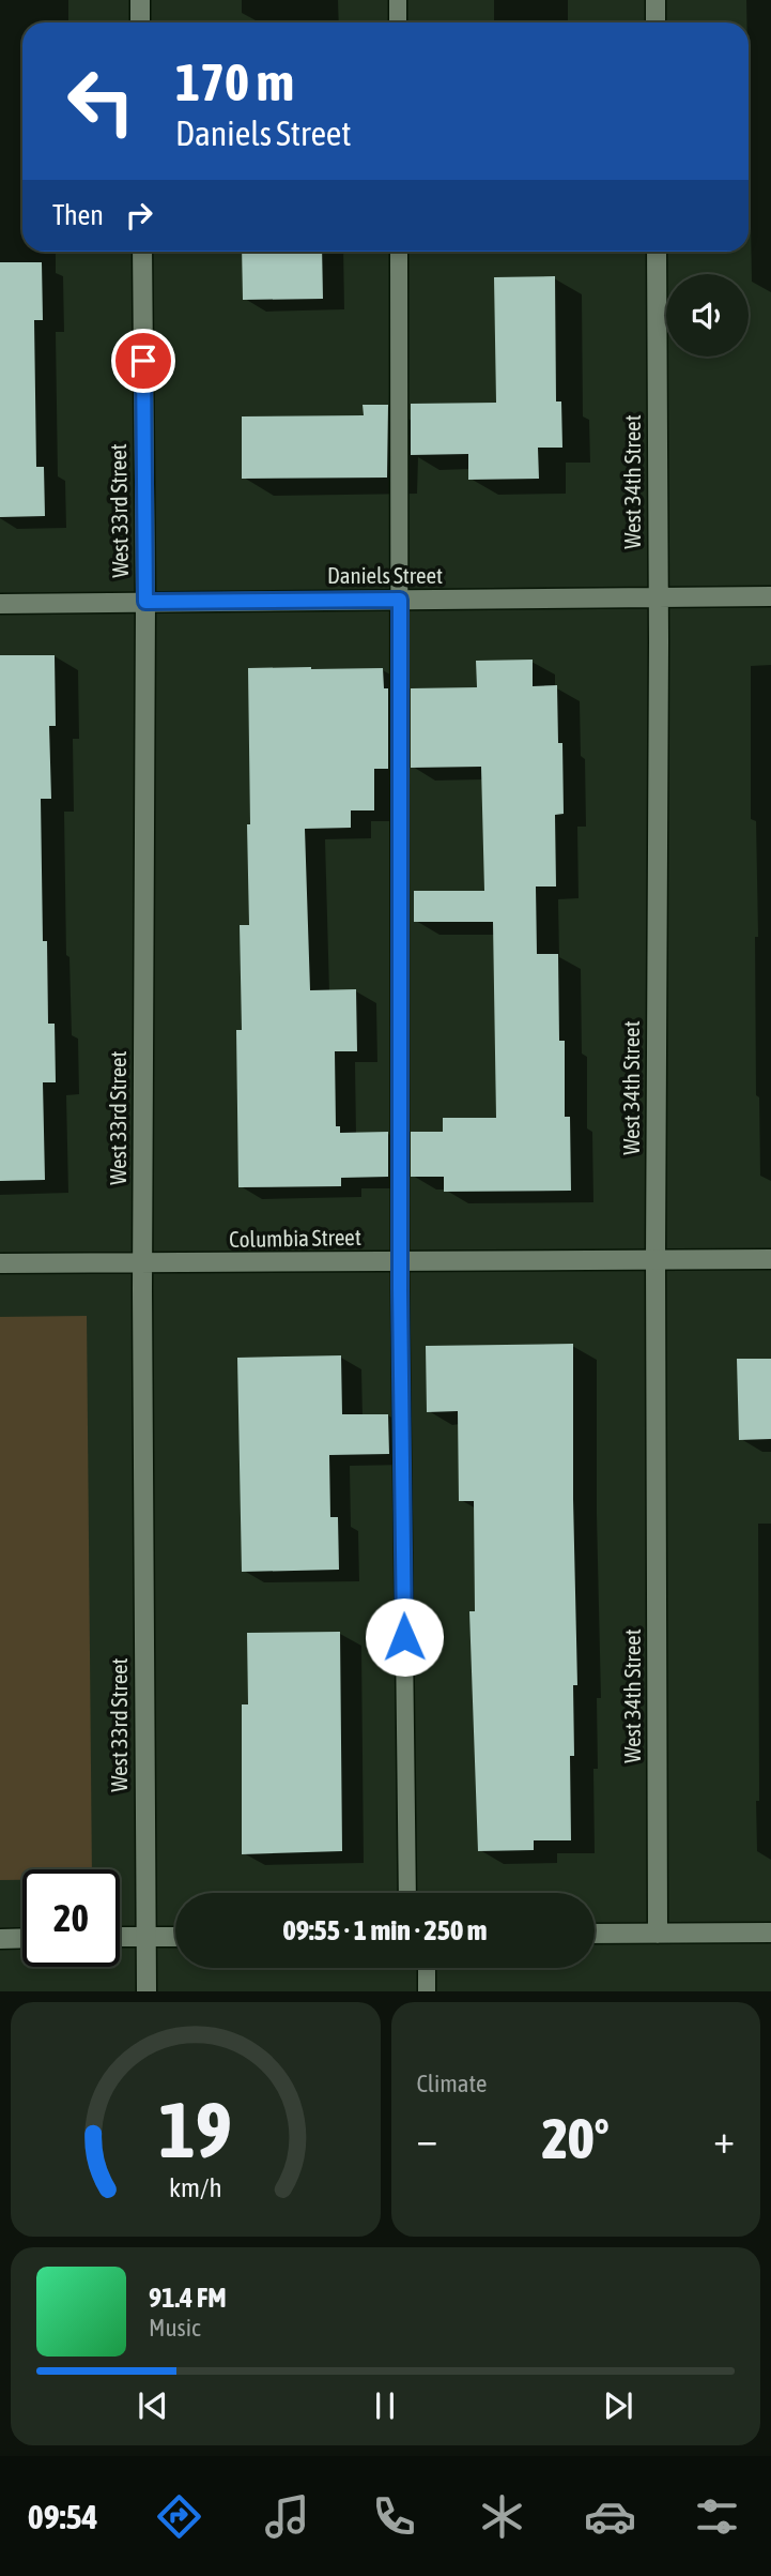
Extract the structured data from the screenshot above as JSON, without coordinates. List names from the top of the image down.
{
  "streets": {
    "street": [
      "West 34th Street",
      "West 33rd Street",
      "Daniels Street",
      "Columbia Street"
    ]
  },
  "crossings": [
    ["West 34th Street", "Daniels Street"],
    ["West 34th Street", "Columbia Street"],
    ["West 33rd Street", "Daniels Street"],
    ["West 33rd Street", "Columbia Street"]
  ],
  "page": {
    "turn": ["170 m", "Daniels Street"],
    "then": "Then",
    "limit": "20",
    "trip": "09:55 · 1 min · 250 m",
    "tile": "Climate",
    "heat": ["−", "20°", "+"],
    "song": ["91.4 FM", "Music"],
    "tabs": "09:54",
    "gauge": ["19", "km/h"]
  }
}
